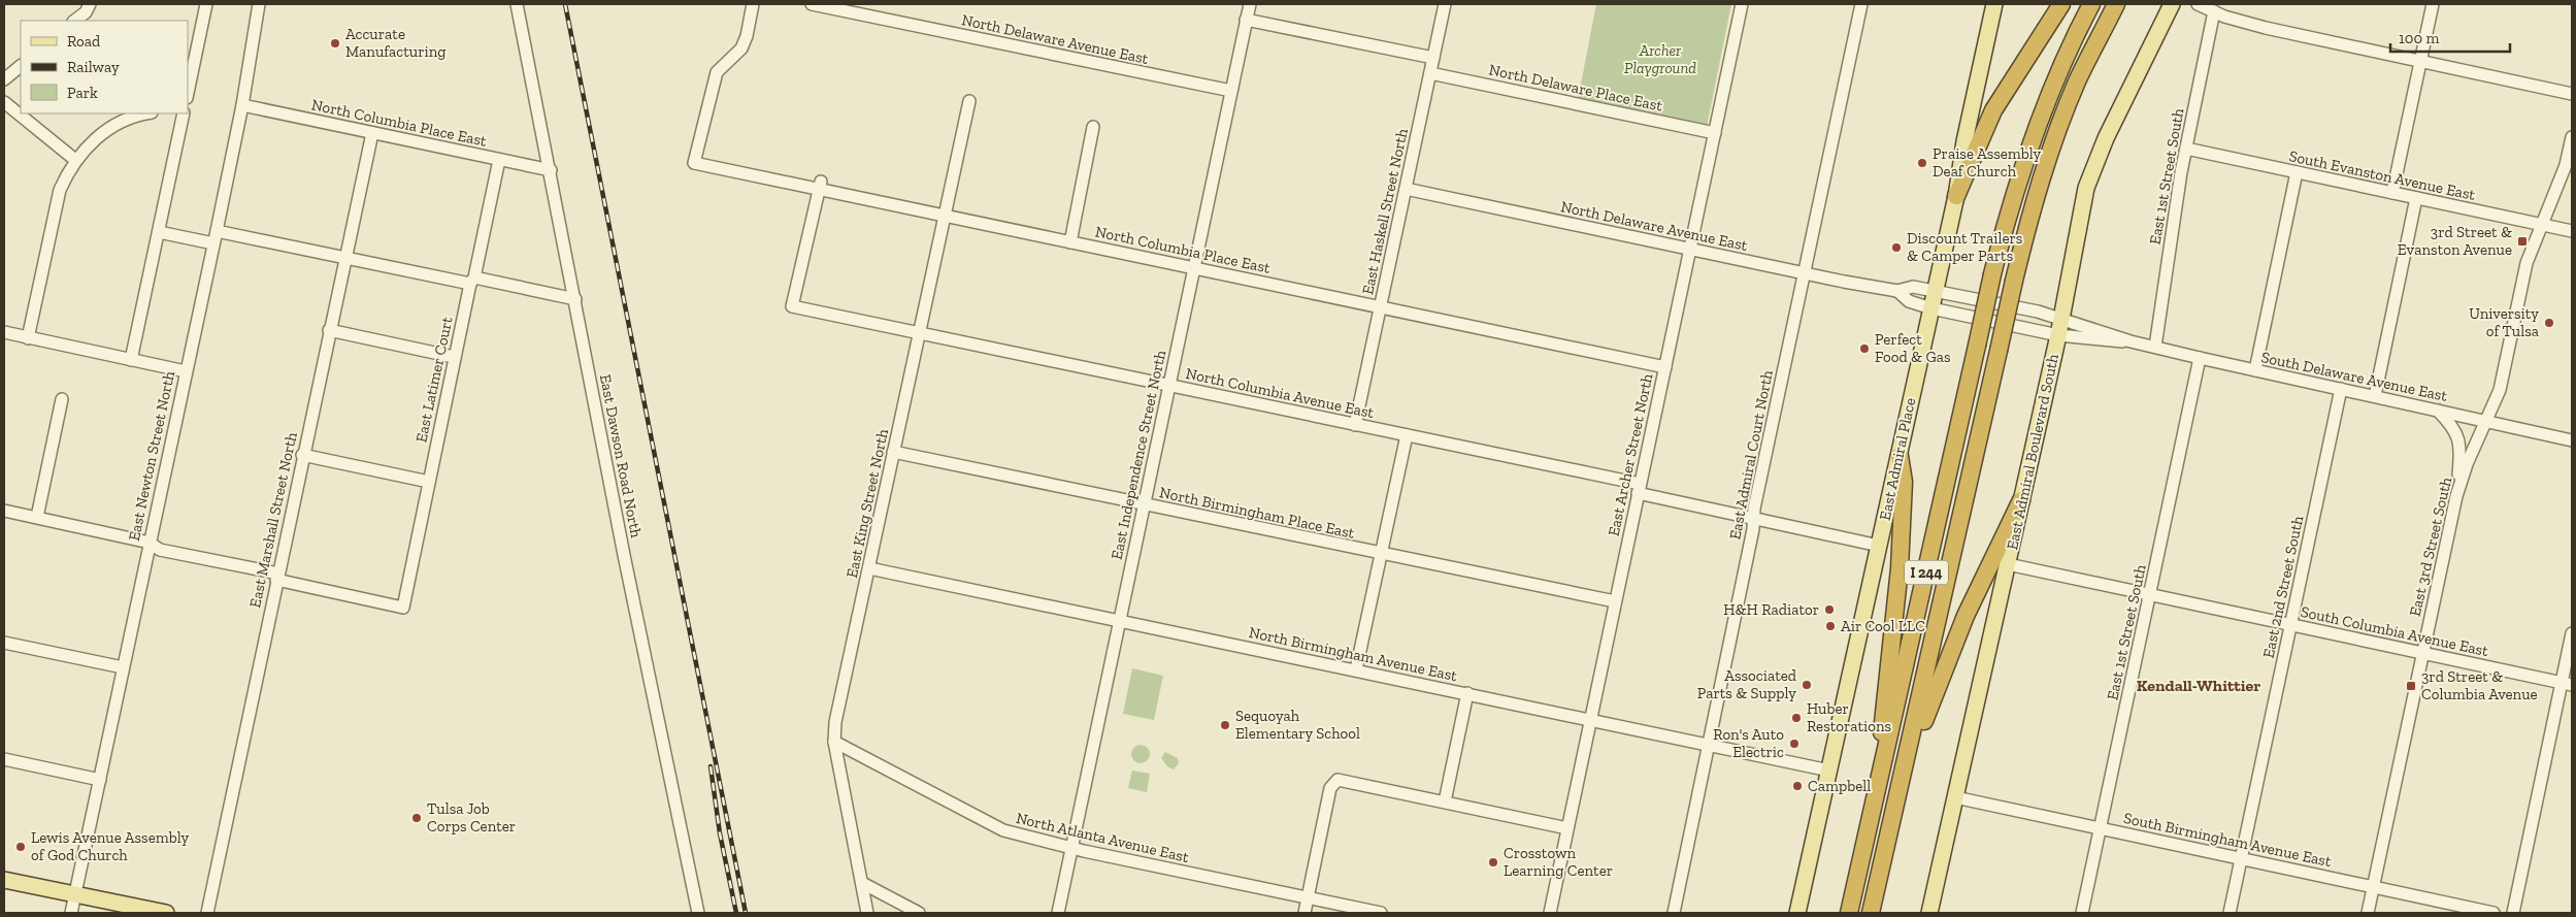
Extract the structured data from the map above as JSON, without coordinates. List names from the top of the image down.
{
  "streets": {
    "highway": ["I 244"],
    "main road": ["East Admiral Boulevard South", "East Admiral Place"],
    "street": [
      "North Delaware Avenue East",
      "North Delaware Place East",
      "North Columbia Place East",
      "South Evanston Avenue East",
      "East 1st Street South",
      "East Haskell Street North",
      "South Delaware Avenue East",
      "East Latimer Court",
      "North Columbia Avenue East",
      "East Independence Street North",
      "East Archer Street North",
      "East Admiral Court North",
      "East Newton Street North",
      "East Dawson Road North",
      "East King Street North",
      "North Birmingham Place East",
      "East Marshall Street North",
      "East 3rd Street South",
      "East 2nd Street South",
      "South Columbia Avenue East",
      "North Birmingham Avenue East",
      "North Atlanta Avenue East",
      "South Birmingham Avenue East"
    ]
  },
  "crossings": [
    ["North Delaware Avenue East", "East Haskell Street North"],
    ["North Delaware Avenue East", "South Delaware Avenue East"],
    ["North Delaware Avenue East", "East Admiral Boulevard South"],
    ["North Delaware Avenue East", "East Independence Street North"],
    ["North Delaware Avenue East", "East Archer Street North"],
    ["North Delaware Avenue East", "East Admiral Court North"],
    ["North Delaware Avenue East", "East Admiral Place"],
    ["North Delaware Place East", "East Haskell Street North"],
    ["North Delaware Place East", "East Archer Street North"],
    ["North Columbia Place East", "East Haskell Street North"],
    ["North Columbia Place East", "East Latimer Court"],
    ["North Columbia Place East", "North Columbia Avenue East"],
    ["North Columbia Place East", "East Independence Street North"],
    ["North Columbia Place East", "East Archer Street North"],
    ["North Columbia Place East", "East Newton Street North"],
    ["North Columbia Place East", "East Dawson Road North"],
    ["North Columbia Place East", "East King Street North"],
    ["North Columbia Place East", "East Marshall Street North"],
    ["South Evanston Avenue East", "East 1st Street South"],
    ["South Evanston Avenue East", "East 3rd Street South"],
    ["East 1st Street South", "South Delaware Avenue East"],
    ["East 1st Street South", "South Columbia Avenue East"],
    ["East 1st Street South", "South Birmingham Avenue East"],
    ["East Haskell Street North", "North Columbia Avenue East"],
    ["South Delaware Avenue East", "East Admiral Boulevard South"],
    ["South Delaware Avenue East", "East 3rd Street South"],
    ["South Delaware Avenue East", "East 2nd Street South"],
    ["East Latimer Court", "East Marshall Street North"],
    ["North Columbia Avenue East", "East Independence Street North"],
    ["North Columbia Avenue East", "East Archer Street North"],
    ["North Columbia Avenue East", "East Admiral Court North"],
    ["North Columbia Avenue East", "East Admiral Place"],
    ["North Columbia Avenue East", "East King Street North"],
    ["East Admiral Boulevard South", "South Columbia Avenue East"],
    ["East Admiral Boulevard South", "South Birmingham Avenue East"],
    ["East Independence Street North", "North Birmingham Place East"],
    ["East Independence Street North", "North Birmingham Avenue East"],
    ["East Independence Street North", "North Atlanta Avenue East"],
    ["East Archer Street North", "North Birmingham Place East"],
    ["East Archer Street North", "North Birmingham Avenue East"],
    ["East Admiral Court North", "North Birmingham Avenue East"],
    ["East Admiral Place", "North Birmingham Avenue East"],
    ["East King Street North", "North Birmingham Place East"],
    ["East King Street North", "North Birmingham Avenue East"],
    ["East King Street North", "North Atlanta Avenue East"],
    ["East 3rd Street South", "South Columbia Avenue East"],
    ["East 3rd Street South", "South Birmingham Avenue East"],
    ["East 2nd Street South", "South Columbia Avenue East"],
    ["East 2nd Street South", "South Birmingham Avenue East"]
  ],
  "districts": ["Kendall-Whittier"],
  "parks": ["Archer Playground"],
  "places": {
    "other": [
      "Accurate Manufacturing",
      "Praise Assembly Deaf Church",
      "Discount Trailers & Camper Parts",
      "University of Tulsa",
      "Perfect Food & Gas",
      "H&H Radiator",
      "Air Cool LLC",
      "Associated Parts & Supply",
      "Huber Restorations",
      "Sequoyah Elementary School",
      "Ron's Auto Electric",
      "Campbell",
      "Tulsa Job Corps Center",
      "Lewis Avenue Assembly of God Church",
      "Crosstown Learning Center"
    ],
    "transit": ["3rd Street & Evanston Avenue", "3rd Street & Columbia Avenue"]
  },
  "legend": ["Road", "Railway", "Park"],
  "scale_bar": "100 m"
}
